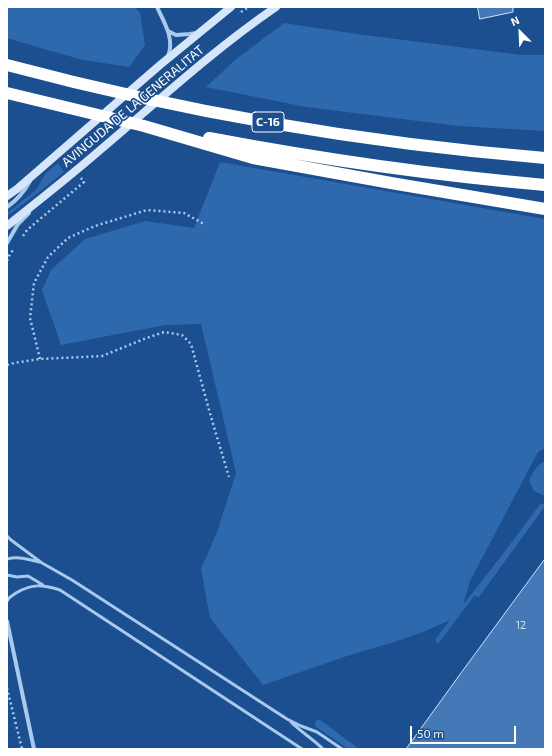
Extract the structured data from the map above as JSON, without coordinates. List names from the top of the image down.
{
  "streets": {
    "highway": ["C-16"],
    "street": ["AVINGUDA DE LA GENERALITAT"]
  },
  "house_numbers": ["12"],
  "scale_bar": "50 m",
  "north": "top left"
}
